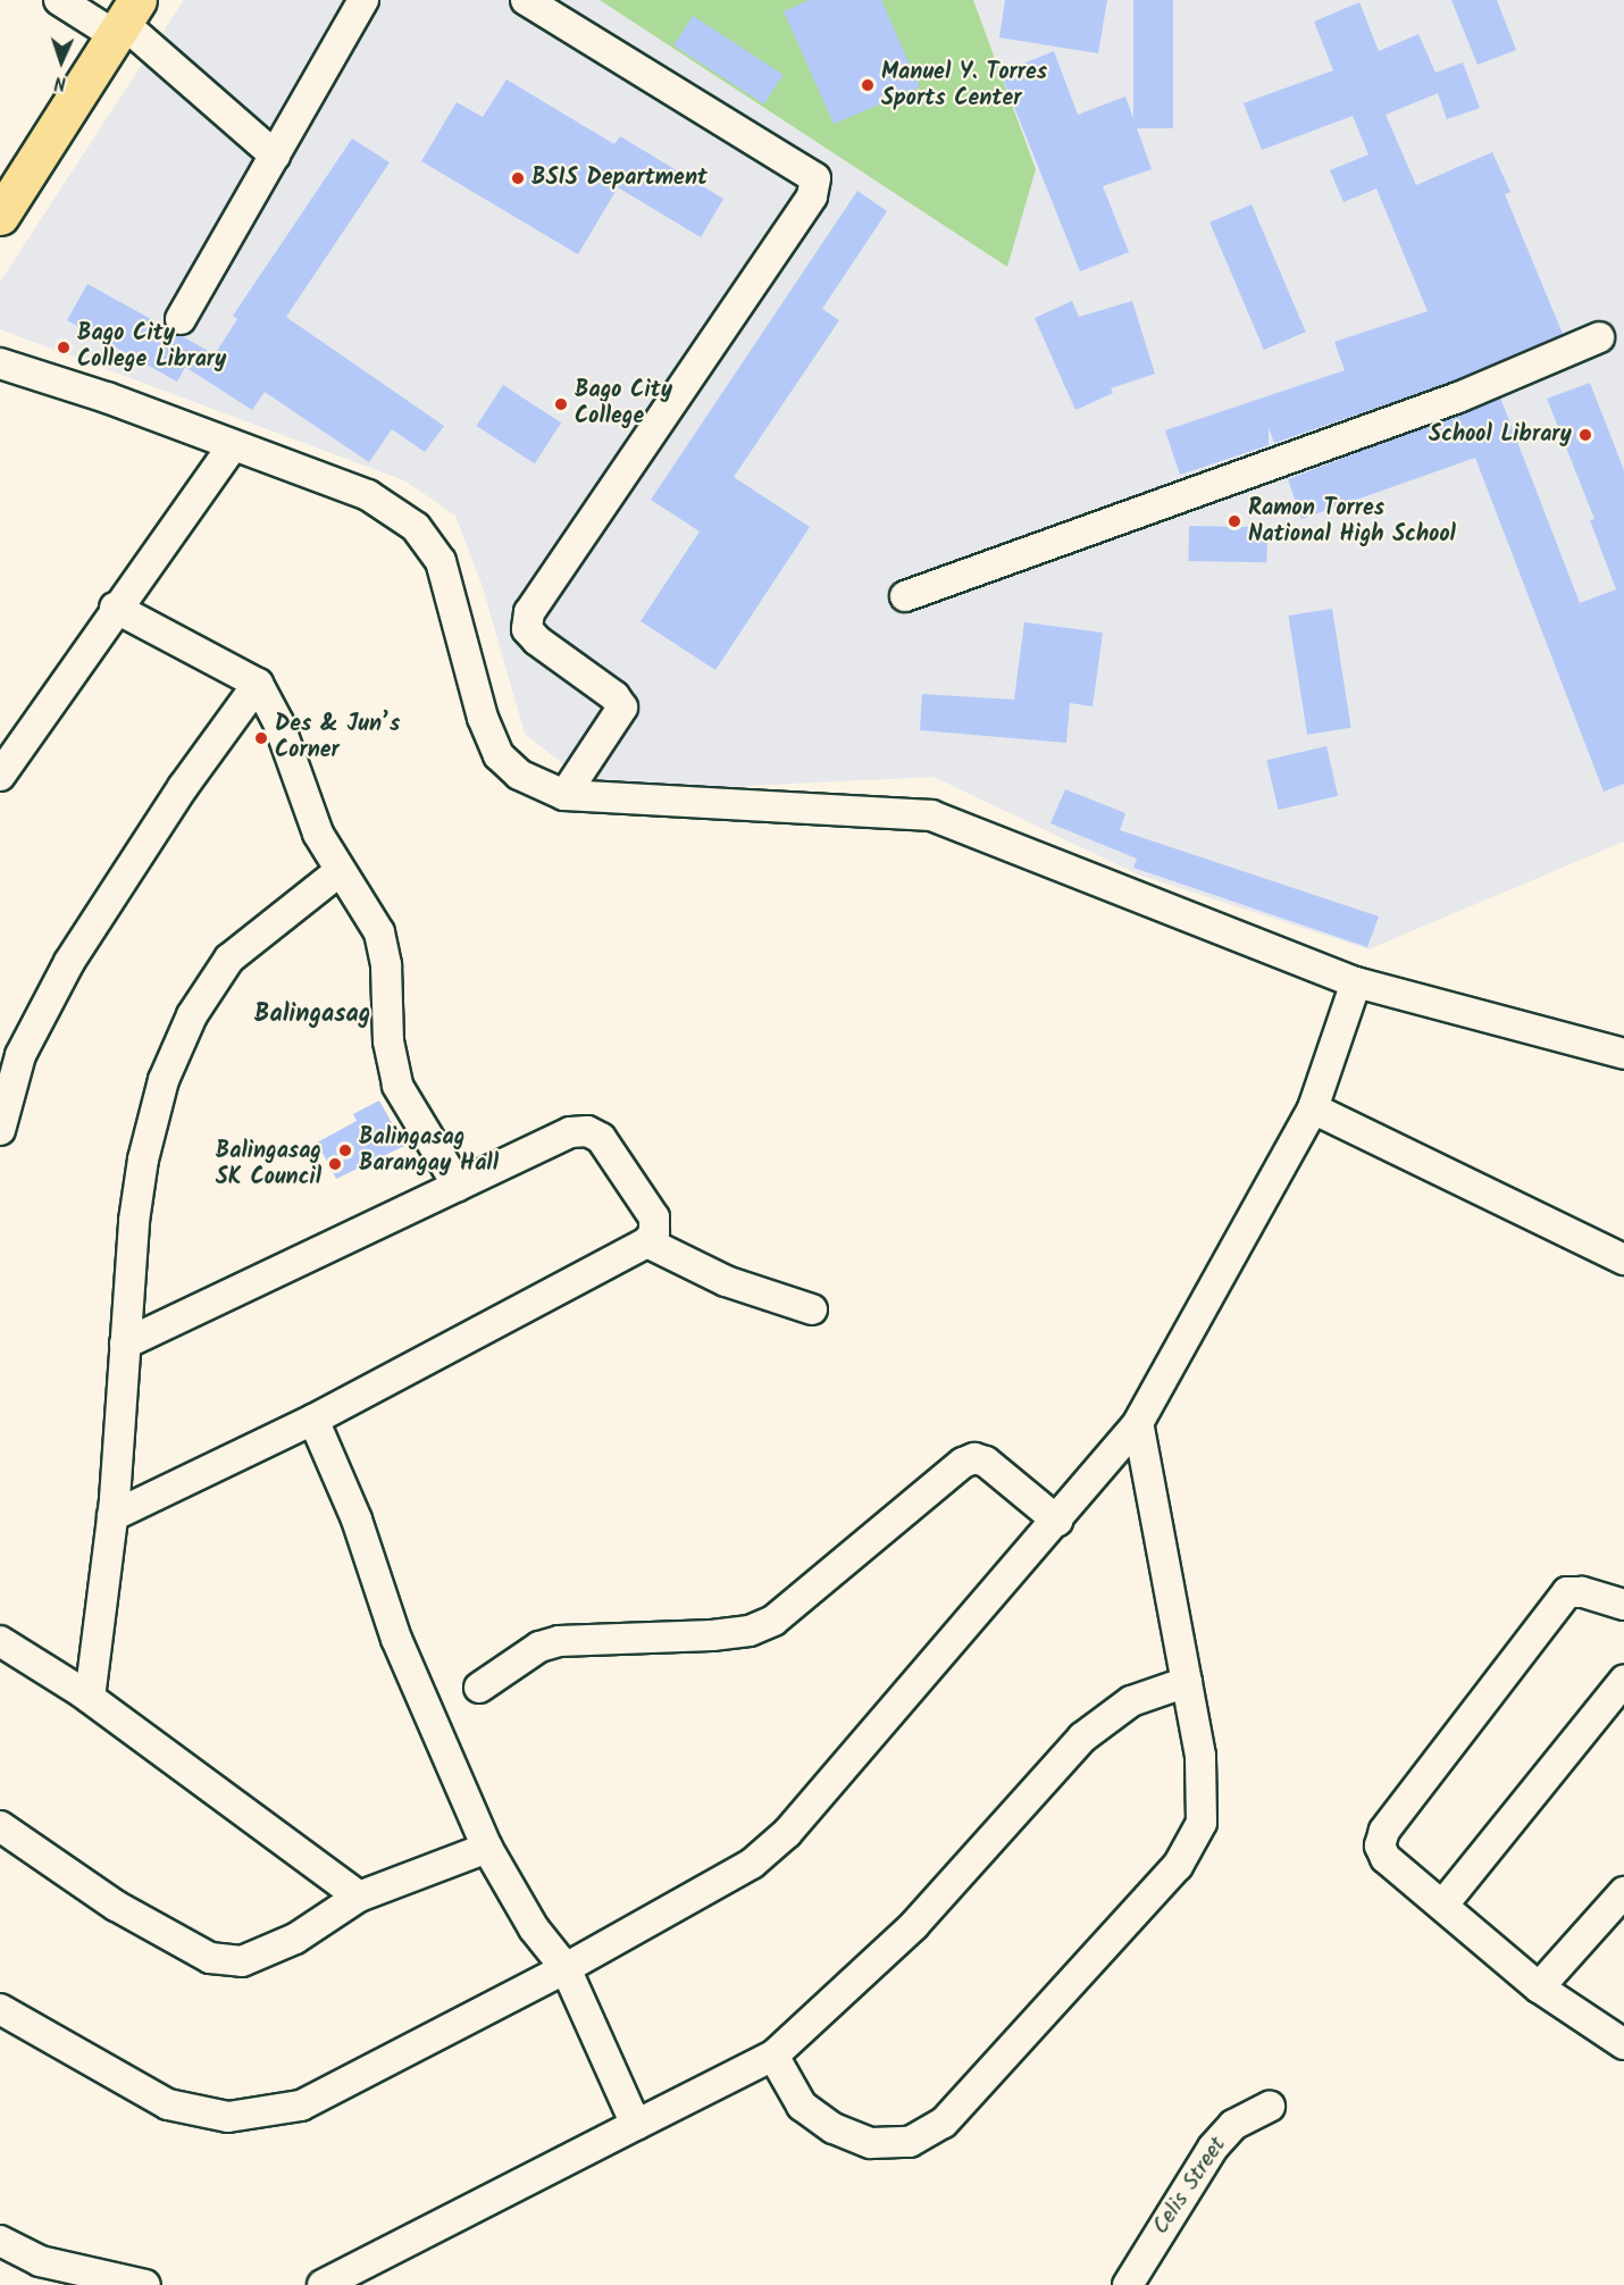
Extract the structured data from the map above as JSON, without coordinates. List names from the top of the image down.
{
  "streets": {
    "street": ["Celis Street"]
  },
  "districts": ["Balingasag"],
  "places": [
    "Manuel Y. Torres Sports Center",
    "BSIS Department",
    "Bago City College Library",
    "Bago City College",
    "School Library",
    "Ramon Torres National High School",
    "Des & Jun’s Corner",
    "Balingasag Barangay Hall",
    "Balingasag SK Council"
  ],
  "north": "bottom"
}
